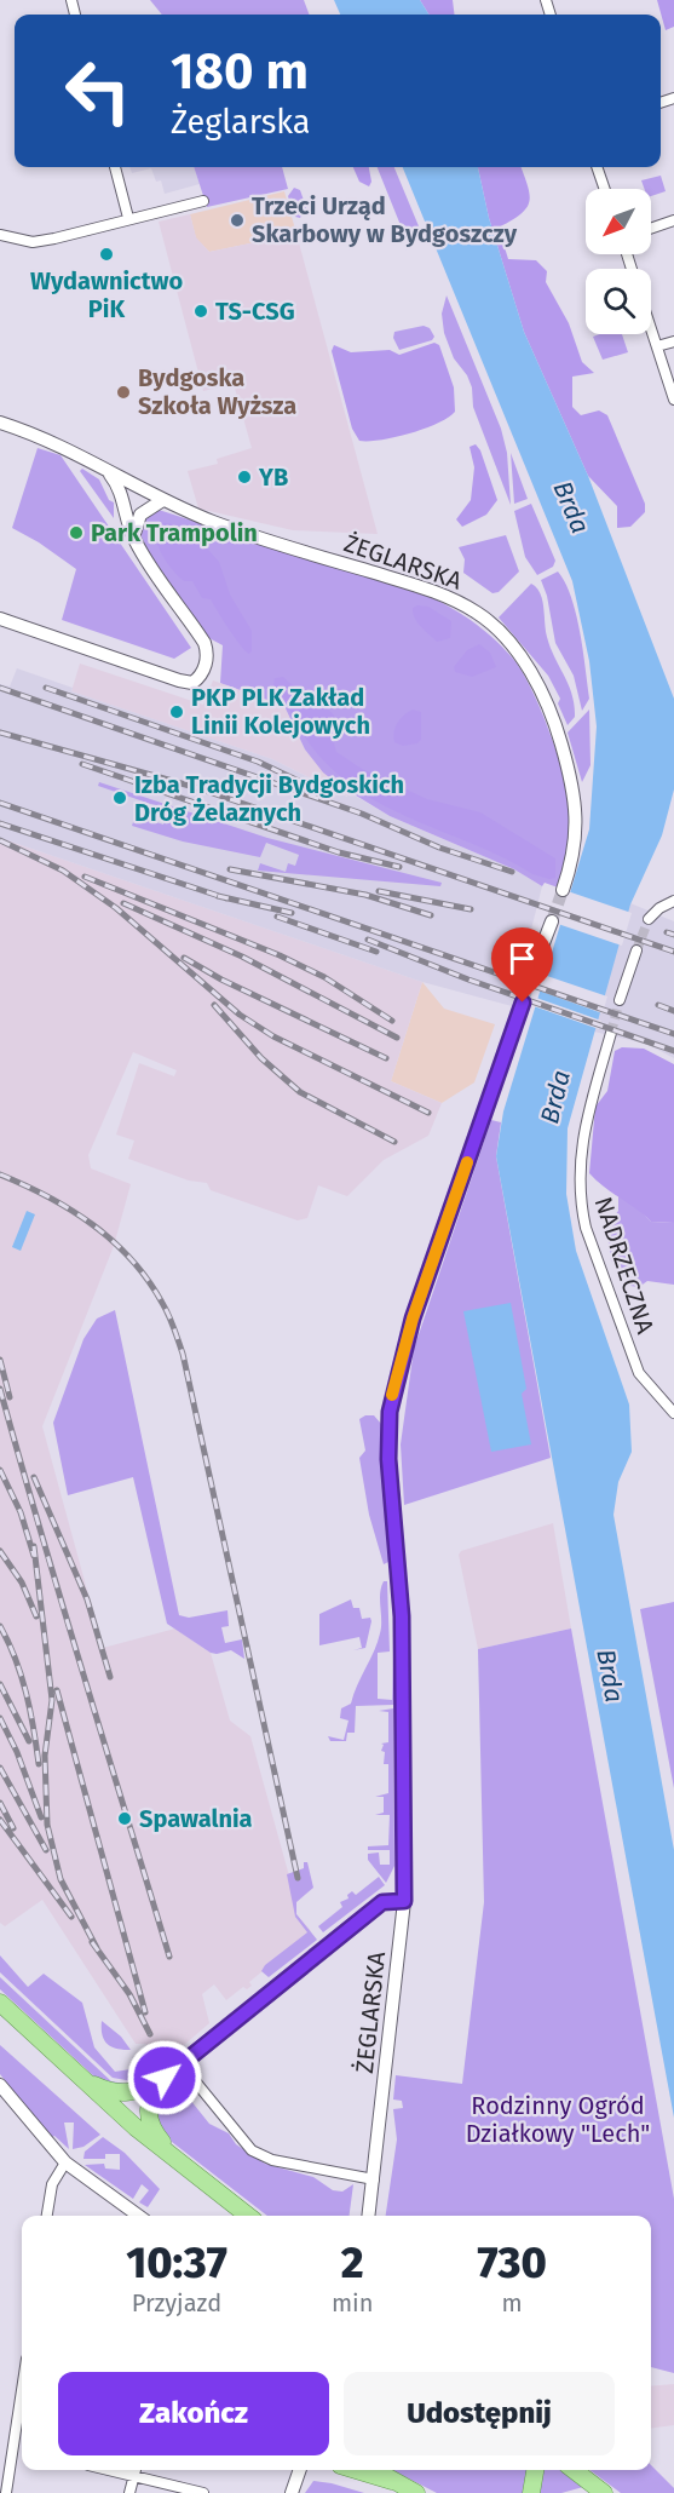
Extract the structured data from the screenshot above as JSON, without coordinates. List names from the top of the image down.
{
  "streets": {
    "street": ["ŻEGLARSKA", "NADRZECZNA"]
  },
  "water": ["Brda"],
  "parks": ["Rodzinny Ogród Działkowy \"Lech\""],
  "places": [
    "Trzeci Urząd Skarbowy w Bydgoszczy",
    "Wydawnictwo PiK",
    "TS-CSG",
    "Bydgoska Szkoła Wyższa",
    "YB",
    "Park Trampolin",
    "PKP PLK Zakład Linii Kolejowych",
    "Izba Tradycji Bydgoskich Dróg Żelaznych",
    "Spawalnia"
  ],
  "north": "bottom left",
  "page": {
    "turn": ["180 m", "Żeglarska"],
    "eta": [
      "10:37",
      "Przyjazd",
      "2",
      "min",
      "730",
      "m"
    ],
    "buttons": ["Zakończ", "Udostępnij"]
  }
}
